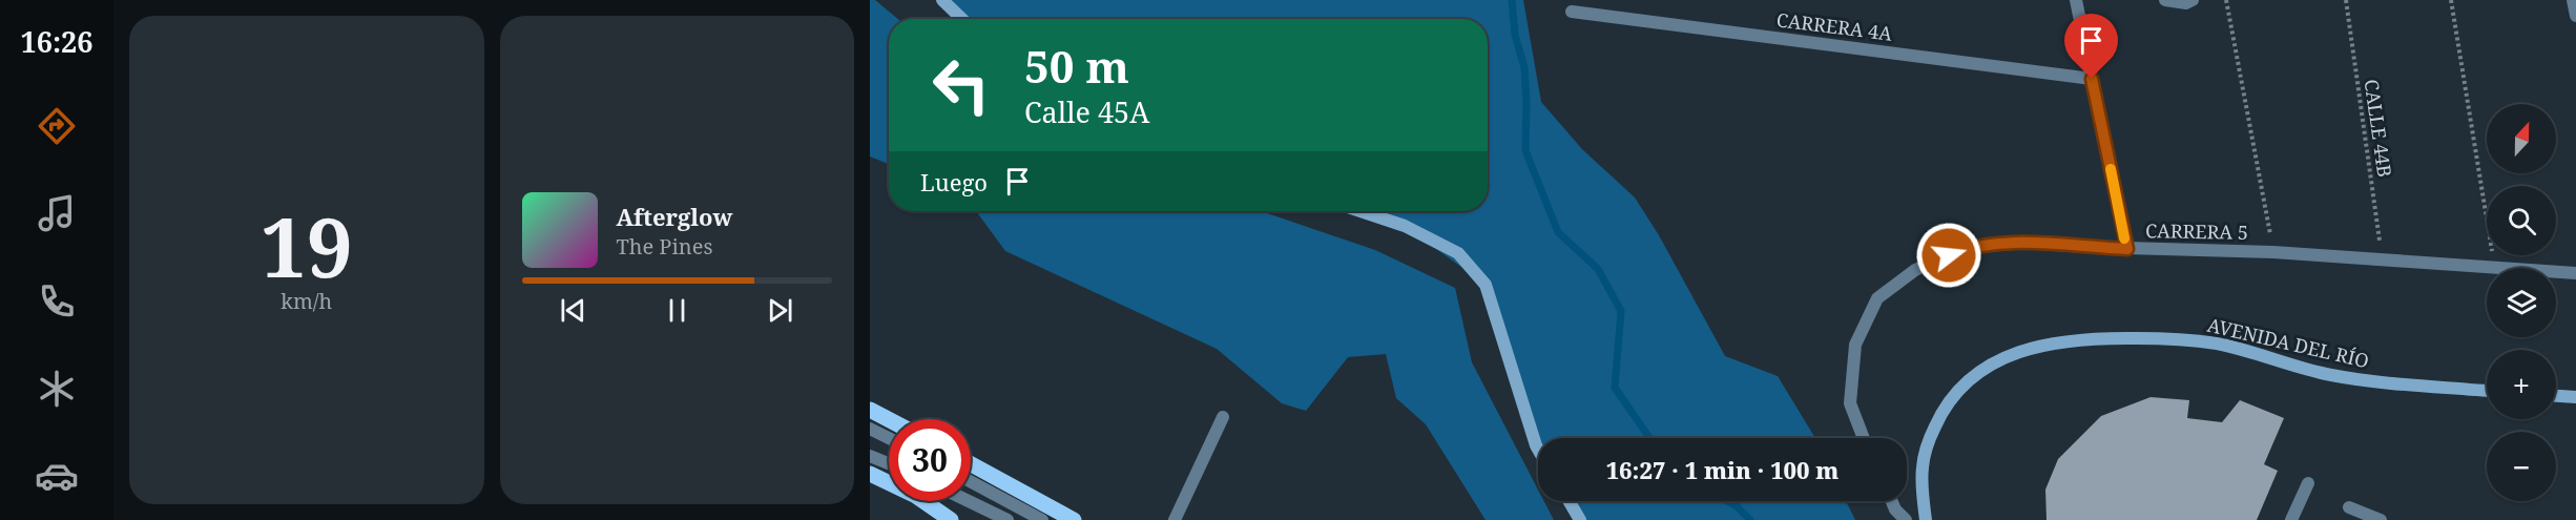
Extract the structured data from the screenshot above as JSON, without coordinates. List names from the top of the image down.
{
  "streets": {
    "main road": ["AVENIDA DEL RÍO"],
    "street": ["CARRERA 4A", "CARRERA 5"],
    "path": ["CALLE 44B"]
  },
  "crossings": [
    ["CALLE 44B", "CARRERA 5"]
  ],
  "north": "top",
  "page": {
    "tabs": "16:26",
    "tile": ["19", "km/h"],
    "turn": ["50 m", "Calle 45A"],
    "map_buttons": ["+", "−"],
    "then": "Luego",
    "song": ["Afterglow", "The Pines"],
    "limit": "30",
    "trip": "16:27 · 1 min · 100 m"
  }
}
